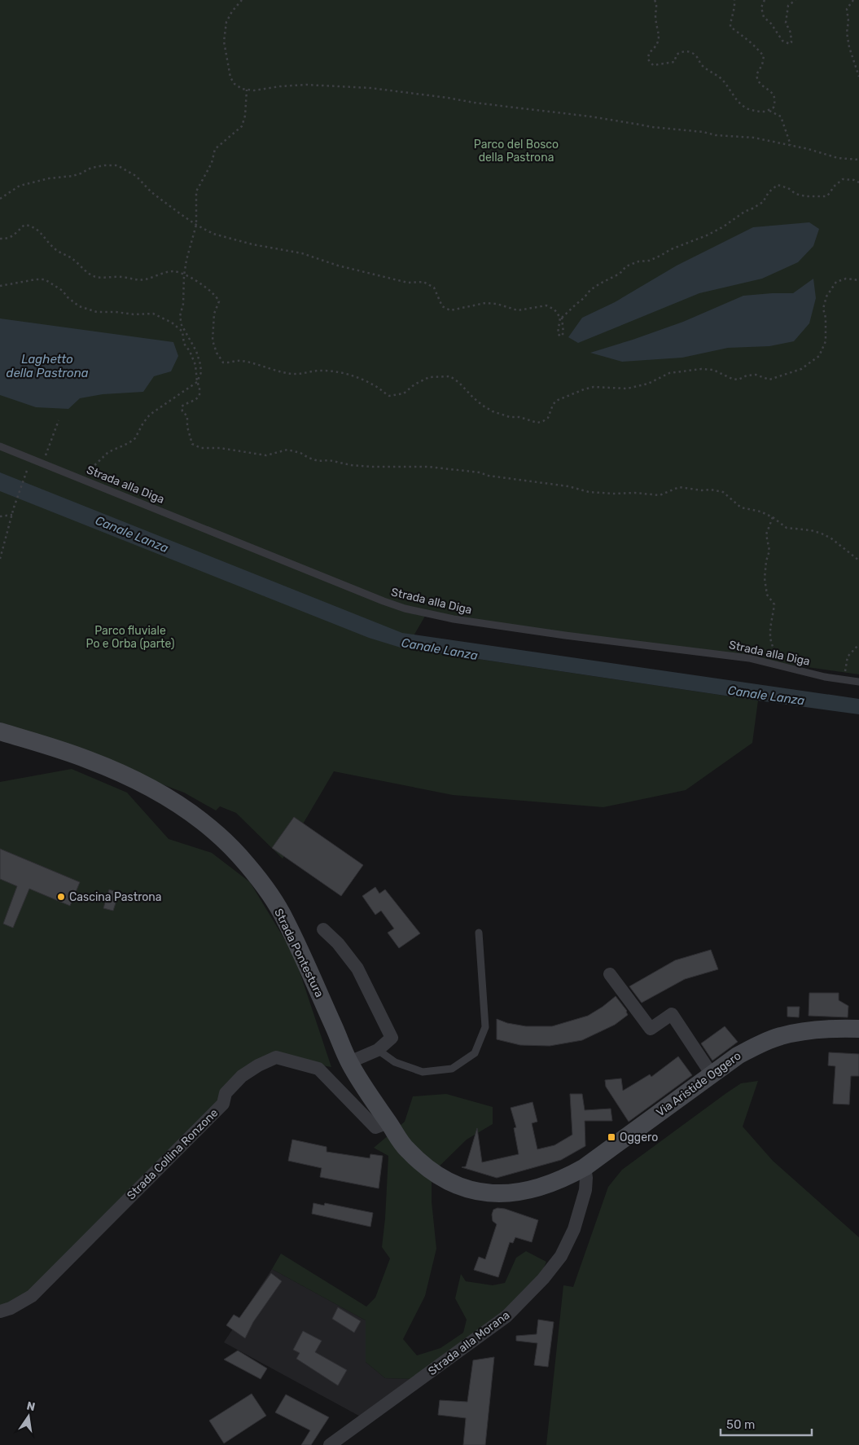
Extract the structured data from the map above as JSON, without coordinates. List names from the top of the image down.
{
  "streets": {
    "main road": ["Strada Pontestura", "Via Aristide Oggero"],
    "street": ["Strada Collina Ronzone", "Strada alla Morana"],
    "lane": ["Strada alla Diga"]
  },
  "crossings": [
    ["Strada Pontestura", "Via Aristide Oggero"],
    ["Strada Pontestura", "Strada Collina Ronzone"],
    ["Via Aristide Oggero", "Strada Collina Ronzone"],
    ["Via Aristide Oggero", "Strada alla Morana"]
  ],
  "water": ["Laghetto della Pastrona", "Canale Lanza"],
  "parks": ["Parco del Bosco della Pastrona", "Parco fluviale Po e Orba (parte)"],
  "places": {
    "other": ["Cascina Pastrona"],
    "transit": ["Oggero"]
  },
  "scale_bar": "50 m",
  "north": "top"
}
